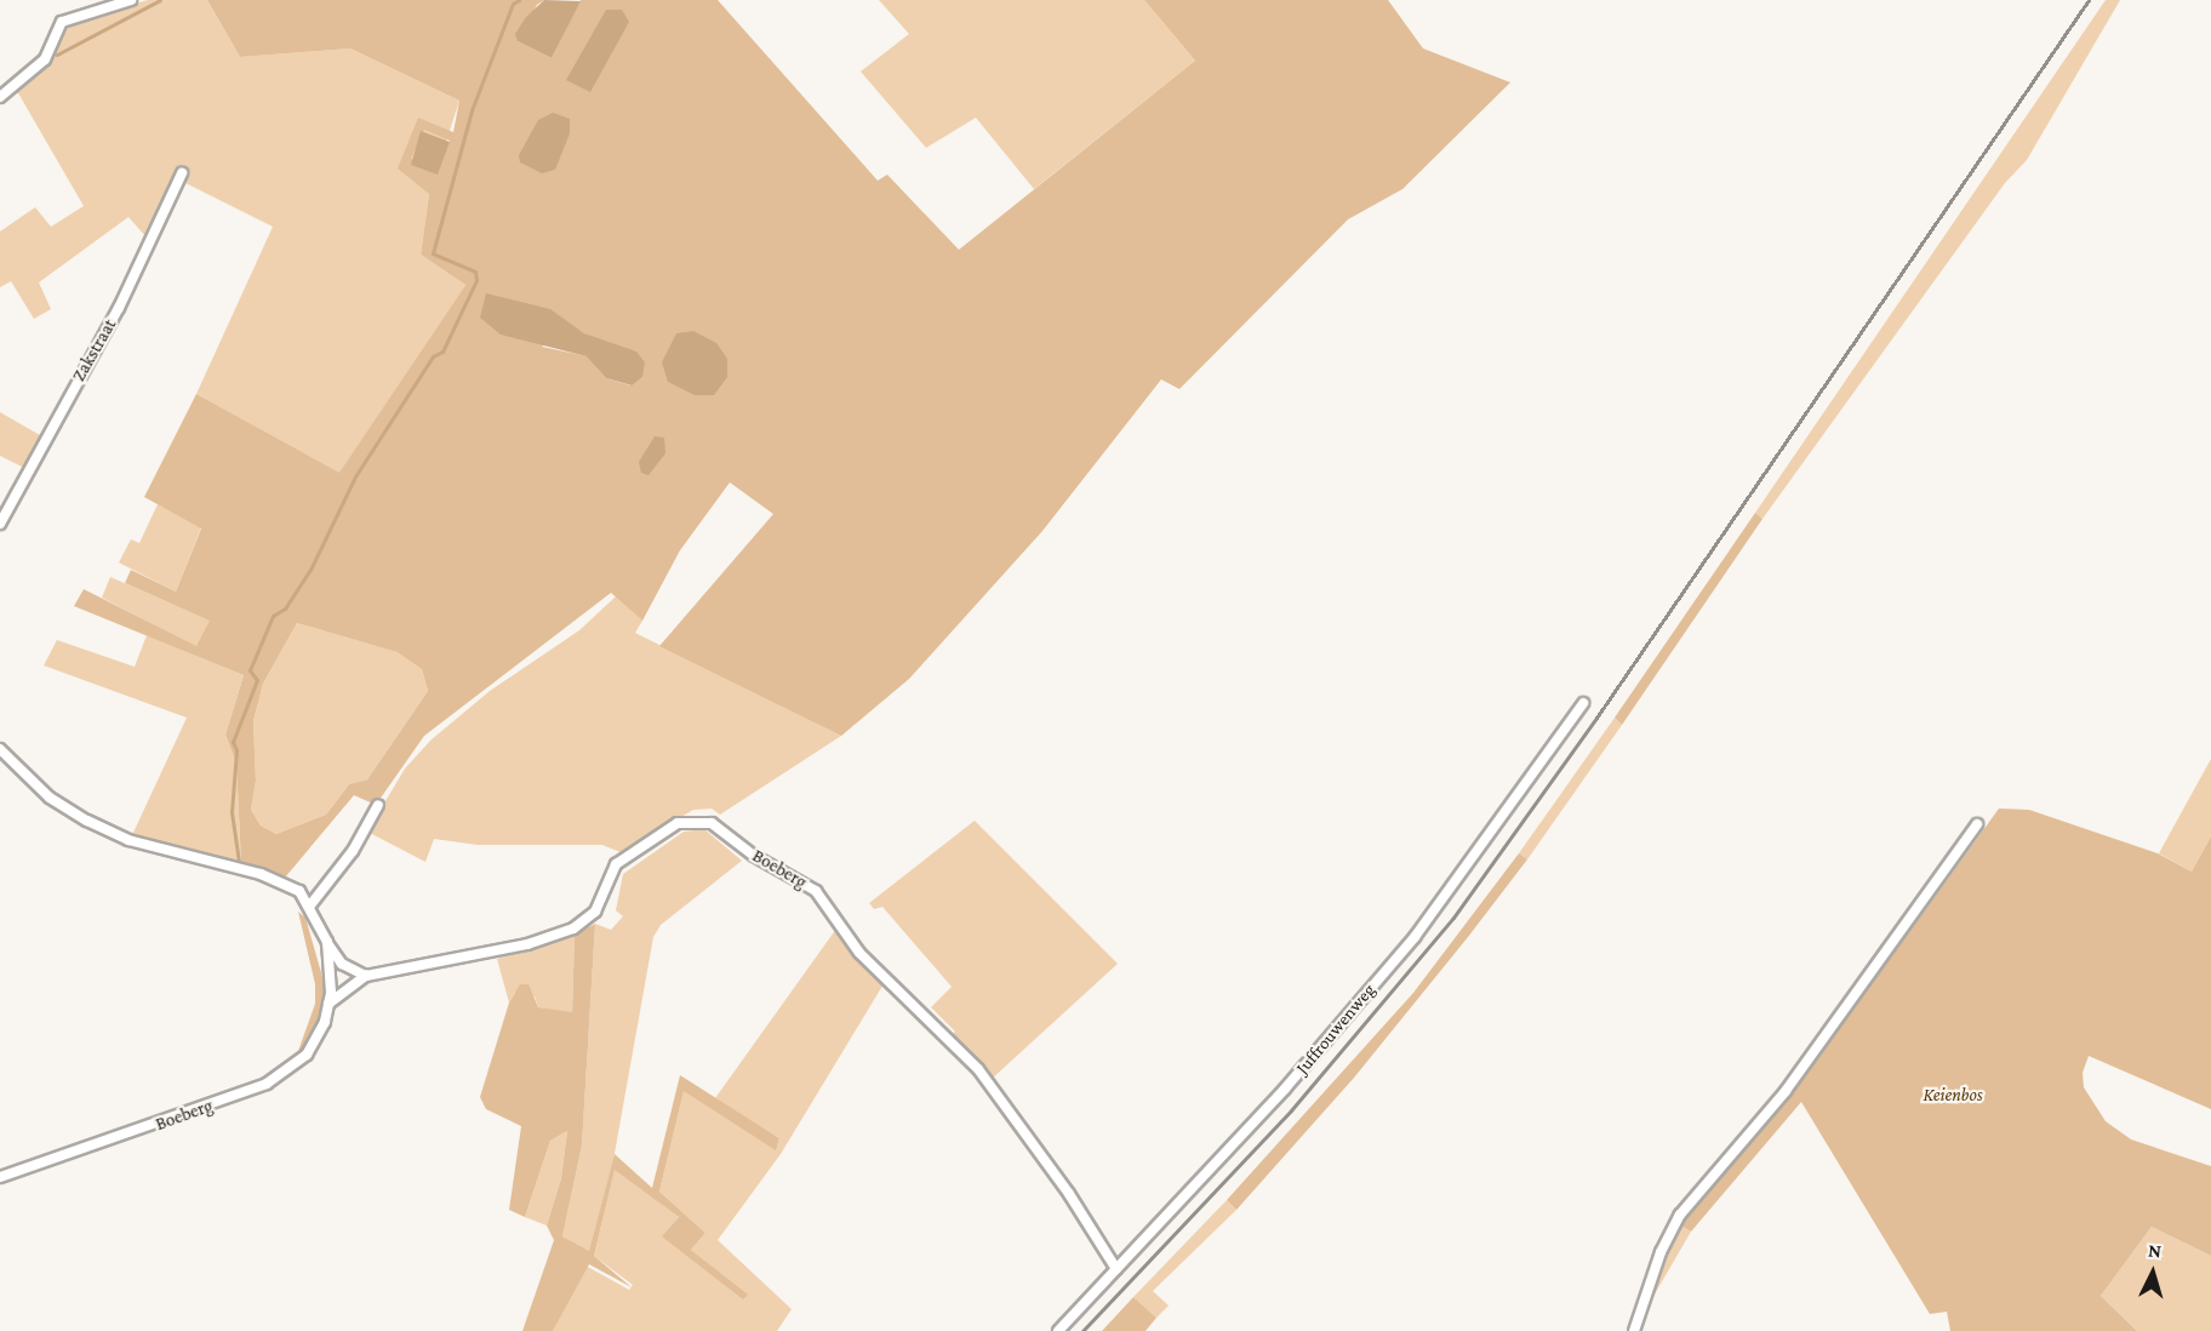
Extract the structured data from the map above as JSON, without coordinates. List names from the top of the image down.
{
  "streets": {
    "street": ["Zakstraat", "Boeberg", "Juffrouwenweg"]
  },
  "crossings": [
    ["Boeberg", "Juffrouwenweg"]
  ],
  "parks": ["Keienbos"],
  "north": "top"
}
